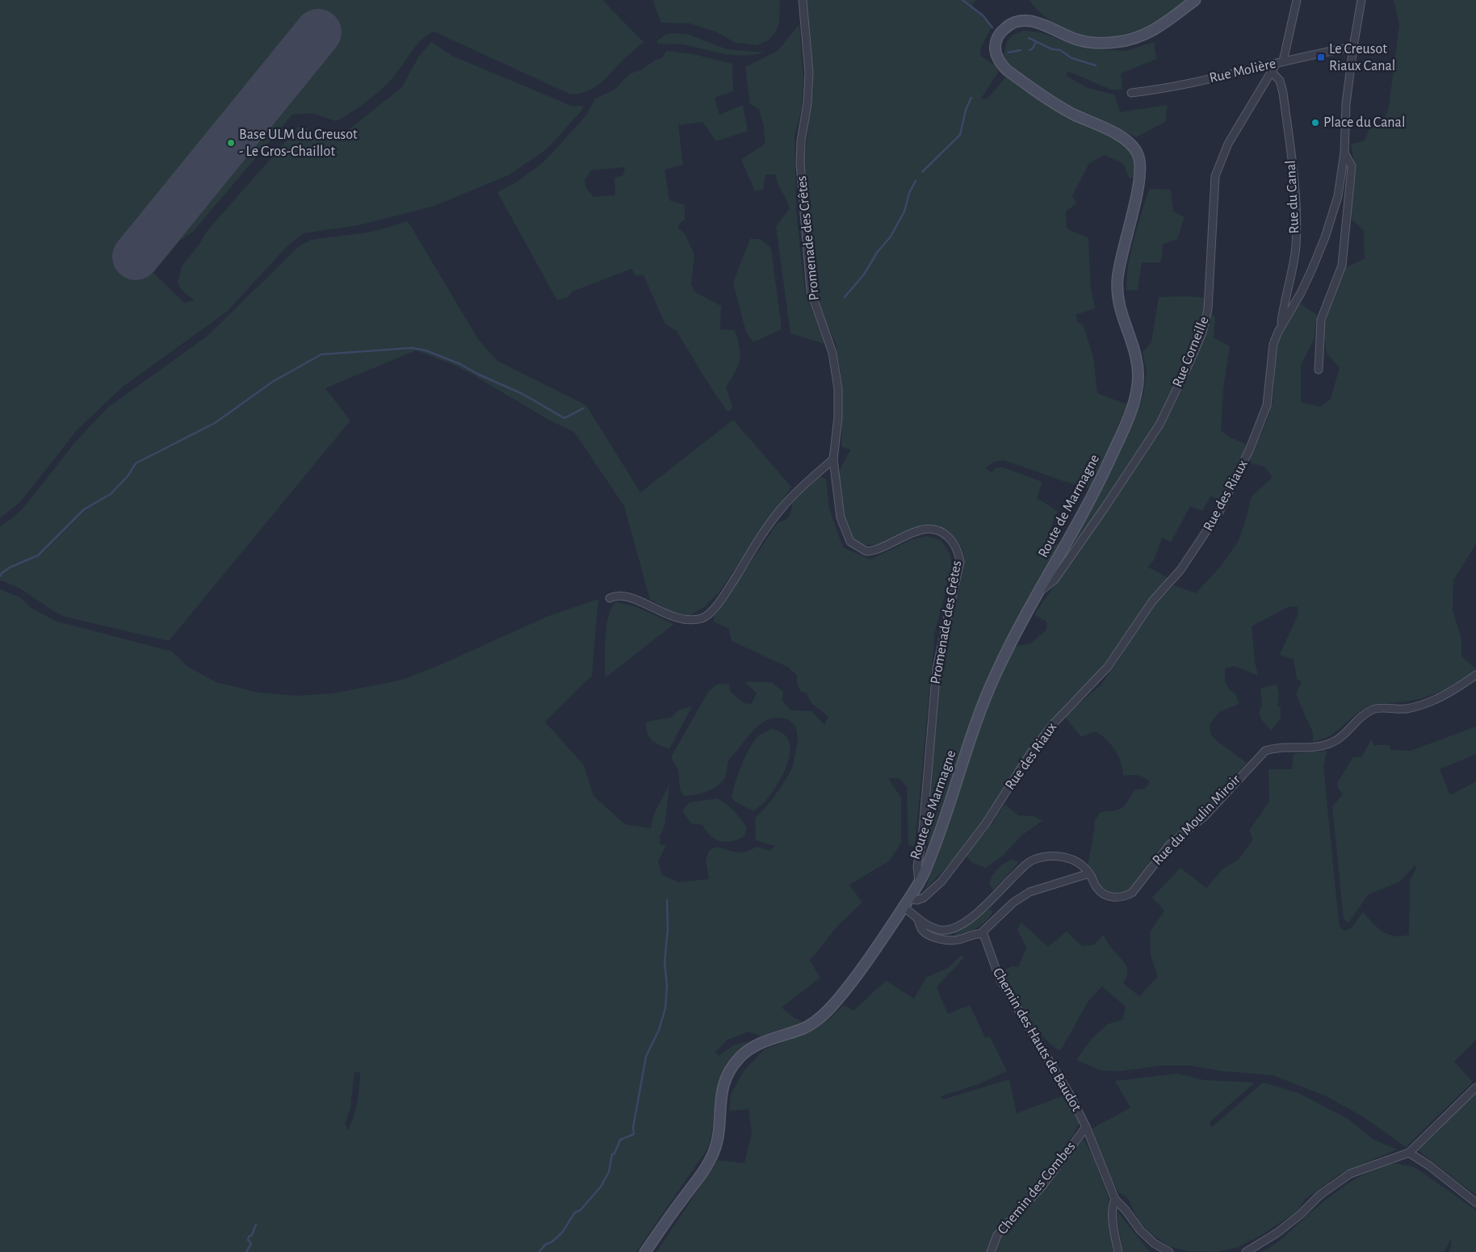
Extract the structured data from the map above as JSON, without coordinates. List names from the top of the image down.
{
  "streets": {
    "street": [
      "Rue Molière",
      "Rue du Canal",
      "Promenade des Crêtes",
      "Rue Corneille",
      "Rue des Riaux",
      "Route de Marmagne",
      "Rue du Moulin Miroir",
      "Chemin des Hauts de Baudot",
      "Chemin des Combes"
    ]
  },
  "crossings": [
    ["Rue Molière", "Rue Corneille"],
    ["Rue Molière", "Rue des Riaux"],
    ["Rue du Canal", "Rue Corneille"],
    ["Rue du Canal", "Rue des Riaux"],
    ["Promenade des Crêtes", "Route de Marmagne"],
    ["Rue Corneille", "Route de Marmagne"],
    ["Rue des Riaux", "Route de Marmagne"],
    ["Rue des Riaux", "Rue du Moulin Miroir"],
    ["Route de Marmagne", "Rue du Moulin Miroir"],
    ["Chemin des Hauts de Baudot", "Chemin des Combes"]
  ],
  "places": {
    "transit": ["Le Creusot Riaux Canal"],
    "other": ["Place du Canal", "Base ULM du Creusot - Le Gros-Chaillot"]
  }
}
